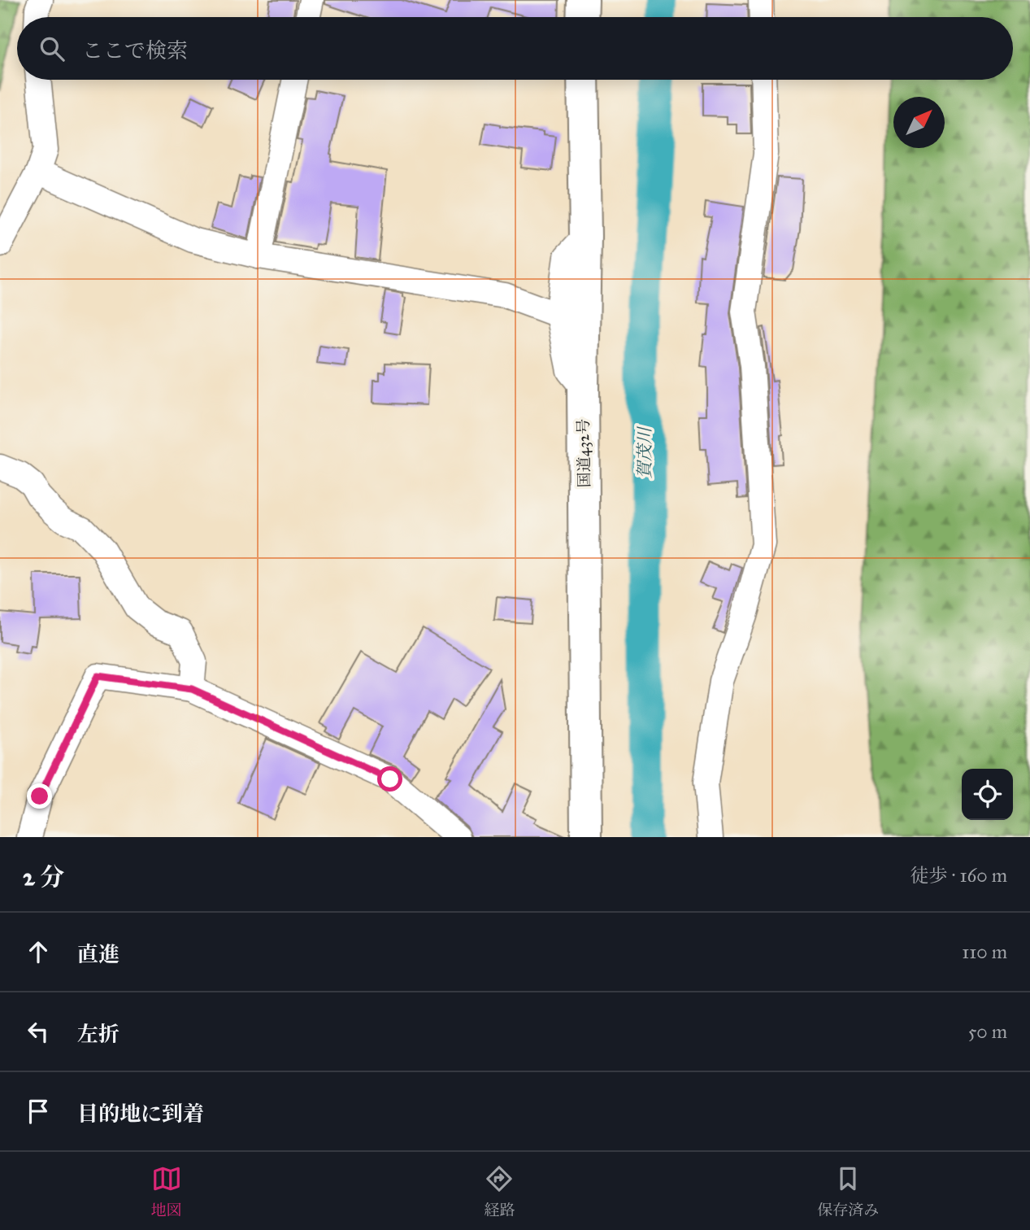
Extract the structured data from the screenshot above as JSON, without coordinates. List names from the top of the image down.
{
  "streets": {
    "highway": ["国道432号"]
  },
  "water": ["賀茂川"],
  "north": "top right",
  "page": {
    "search": "ここで検索",
    "heading": ["2 分", "徒歩 · 160 m"],
    "list": [
      ["直進", "110 m"],
      ["左折", "50 m"],
      "目的地に到着"
    ],
    "nav": ["地図", "経路", "保存済み"]
  }
}
